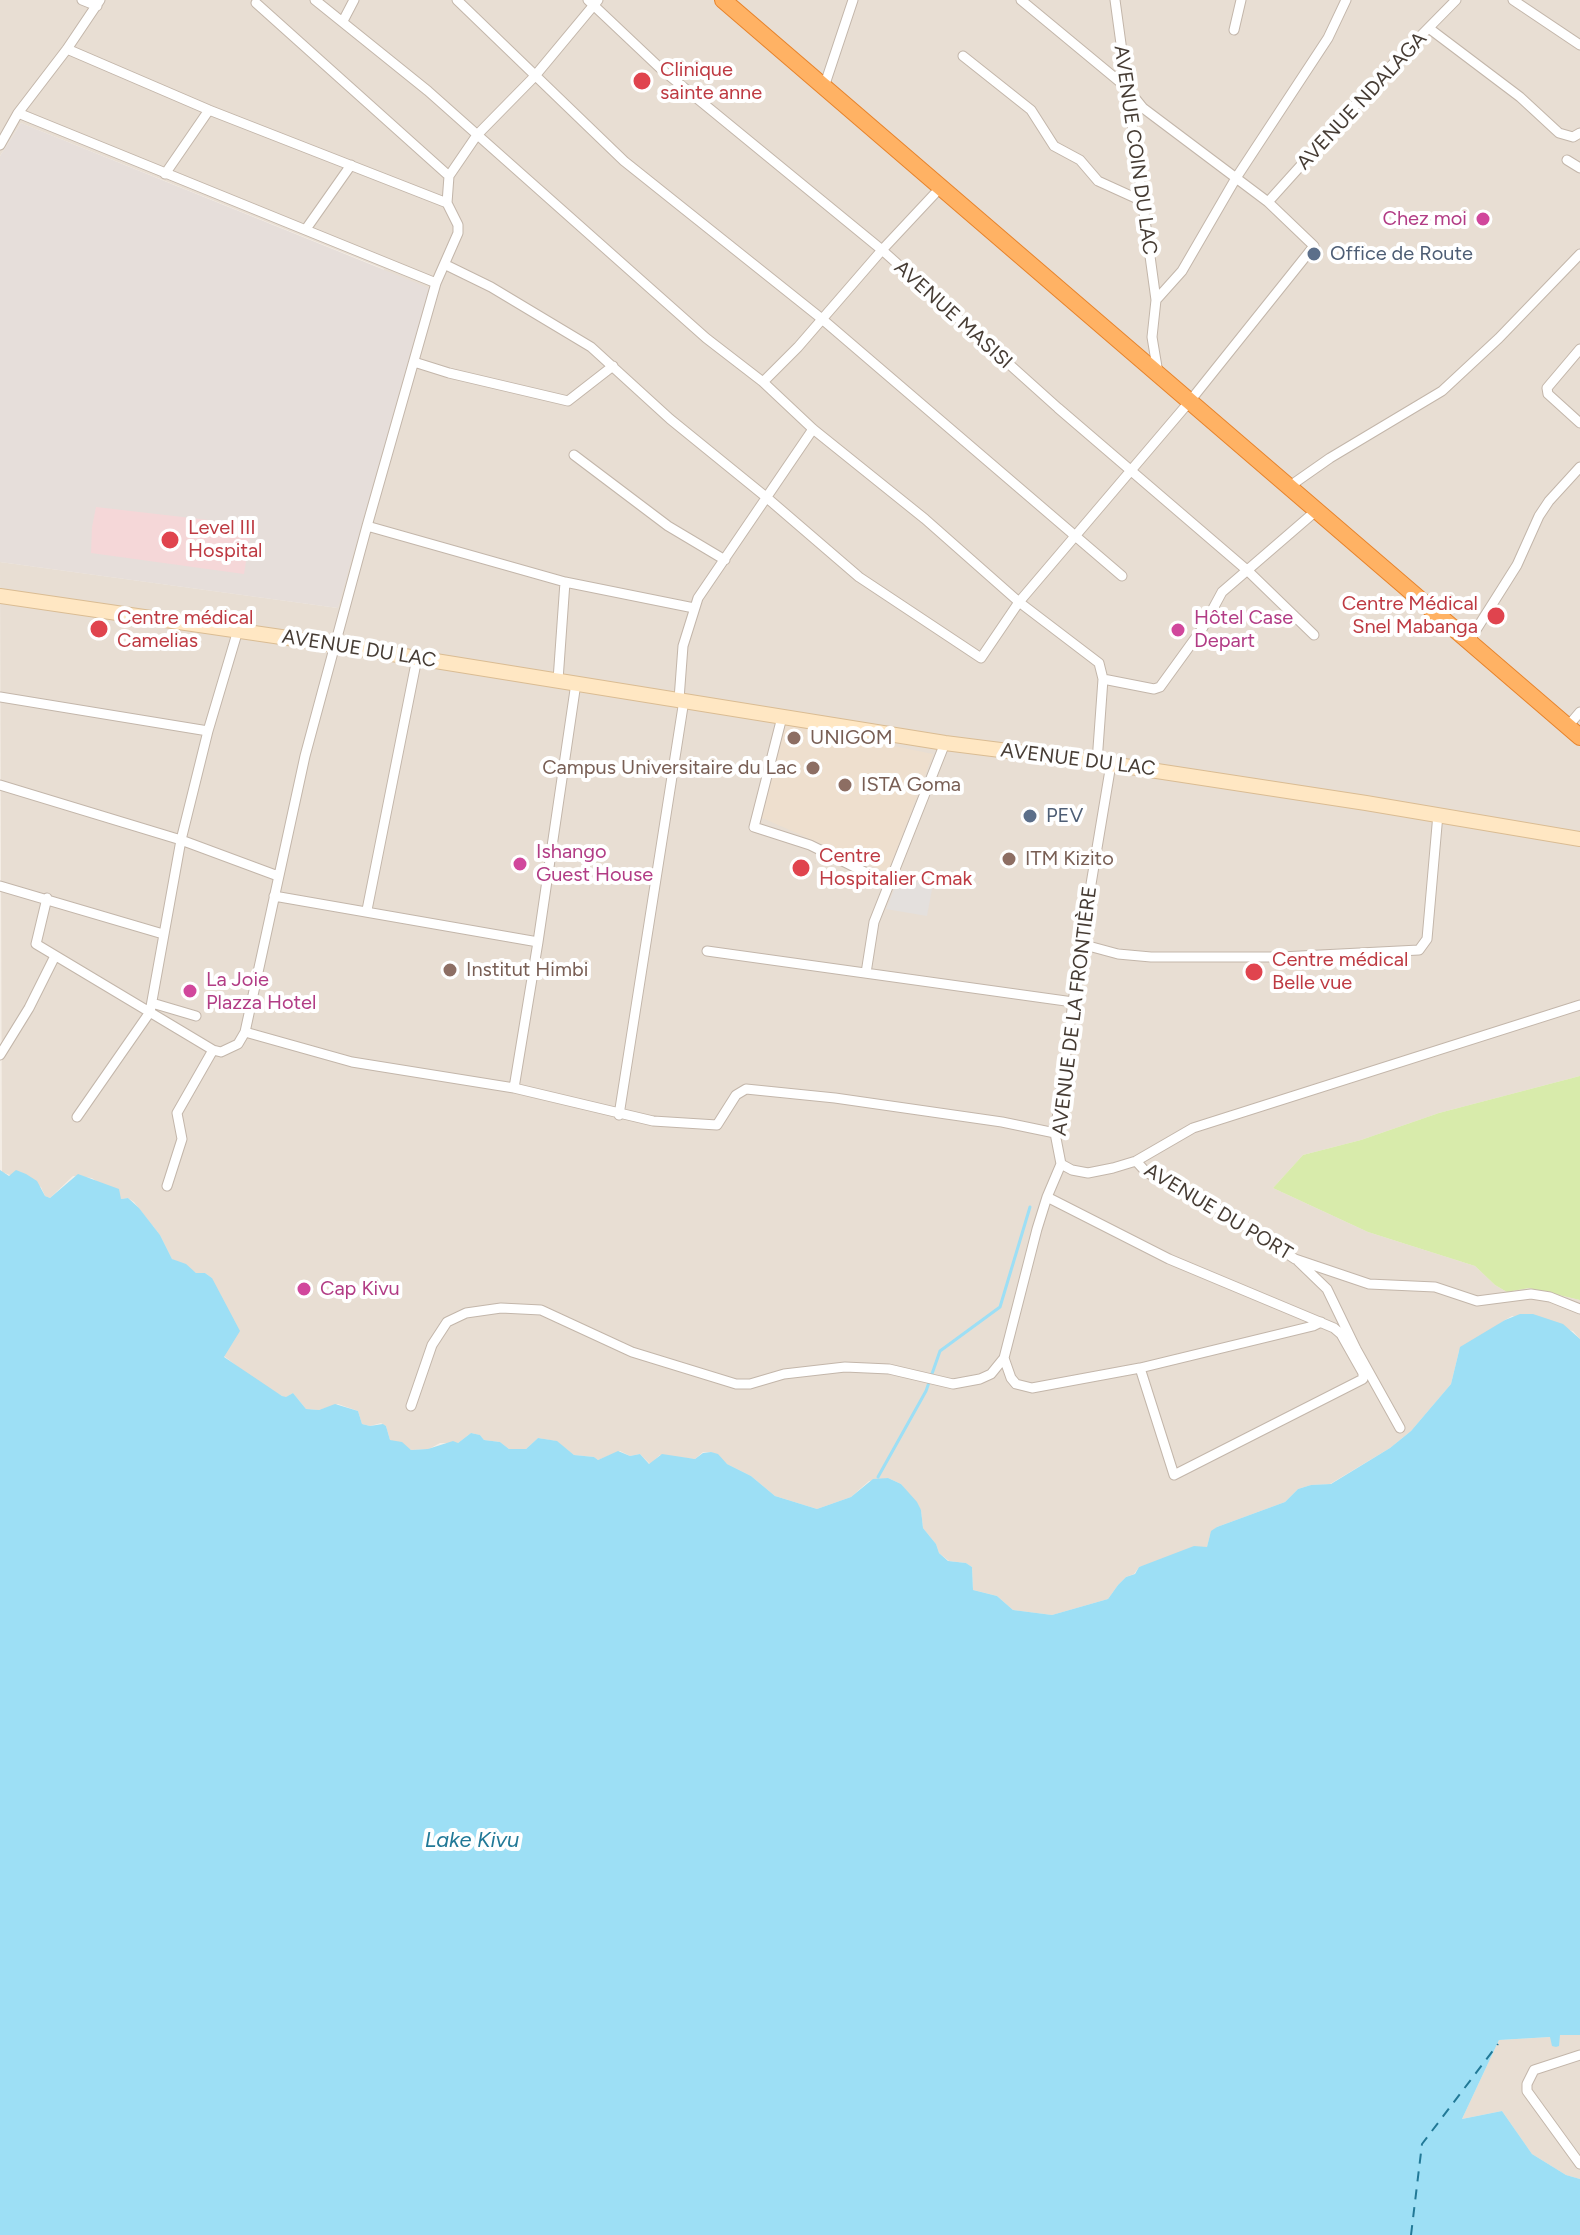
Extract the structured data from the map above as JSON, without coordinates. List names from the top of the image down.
{
  "streets": {
    "main road": ["AVENUE DU LAC"],
    "street": [
      "AVENUE NDALAGA",
      "AVENUE COIN DU LAC",
      "AVENUE MASISI",
      "AVENUE DE LA FRONTIÈRE",
      "AVENUE DU PORT"
    ]
  },
  "crossings": [
    ["AVENUE DU LAC", "AVENUE DE LA FRONTIÈRE"]
  ],
  "water": ["Lake Kivu"],
  "places": [
    "Clinique sainte anne",
    "Chez moi",
    "Office de Route",
    "Level III Hospital",
    "Centre Médical Snel Mabanga",
    "Centre médical Camelias",
    "Hôtel Case Depart",
    "UNIGOM",
    "Campus Universitaire du Lac",
    "ISTA Goma",
    "PEV",
    "ITM Kizito",
    "Ishango Guest House",
    "Centre Hospitalier Cmak",
    "Institut Himbi",
    "Centre médical Belle vue",
    "La Joie Plazza Hotel",
    "Cap Kivu"
  ]
}
